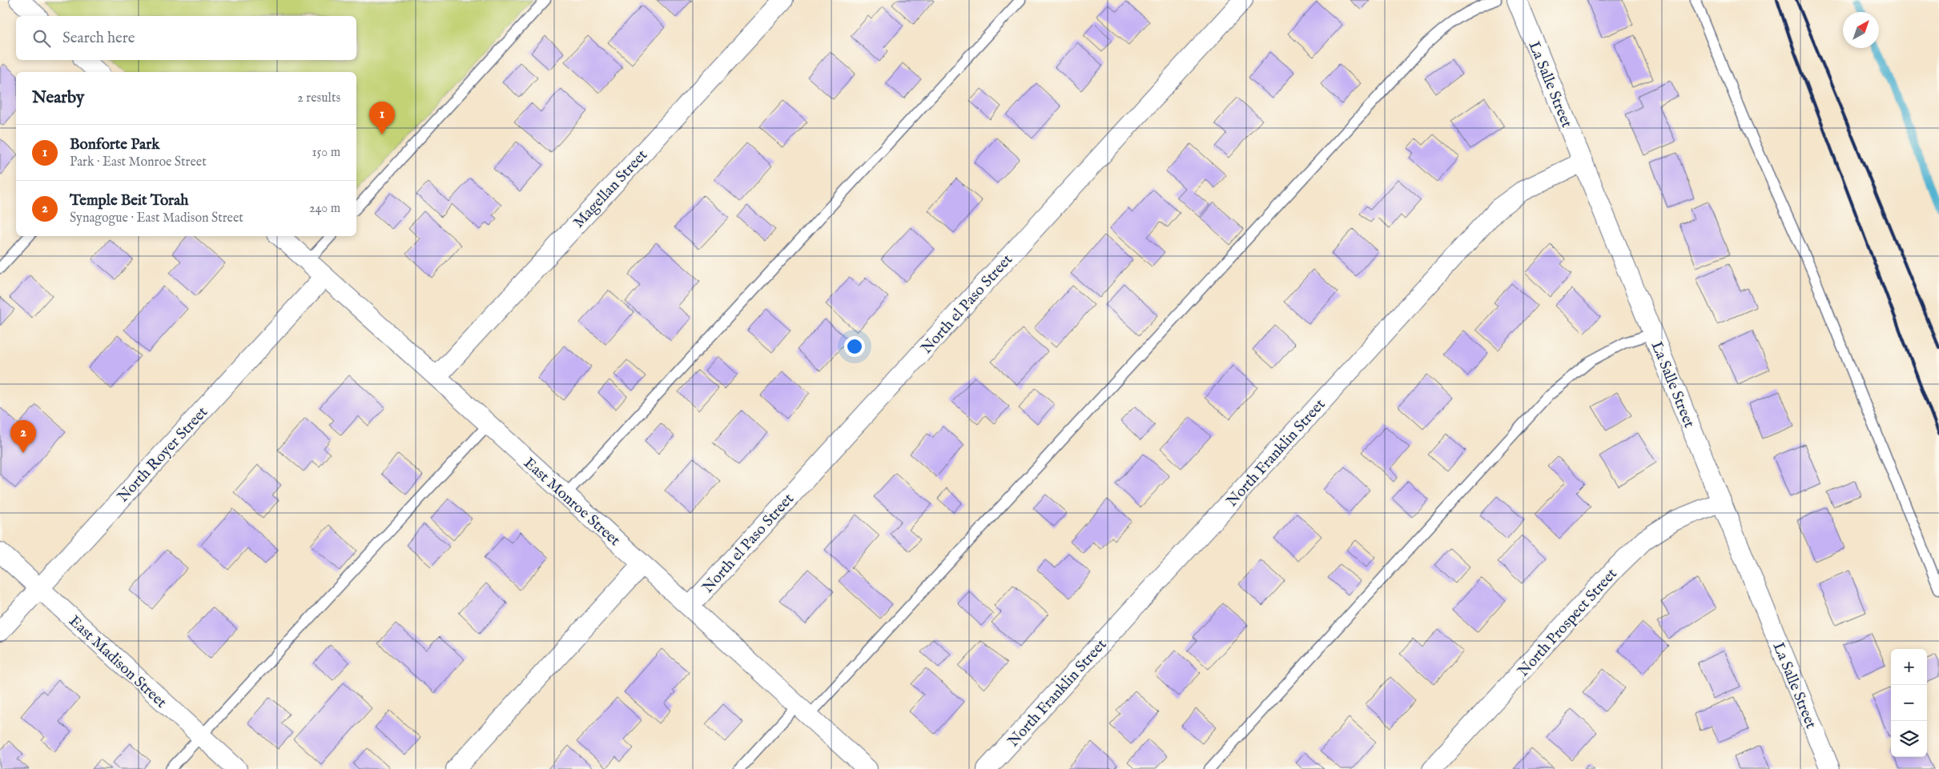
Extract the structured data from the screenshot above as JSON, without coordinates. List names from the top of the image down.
{
  "streets": {
    "street": [
      "La Salle Street",
      "Magellan Street",
      "North el Paso Street",
      "North Franklin Street",
      "North Royer Street",
      "East Monroe Street",
      "North Prospect Street",
      "East Madison Street"
    ]
  },
  "crossings": [
    ["La Salle Street", "North Franklin Street"],
    ["La Salle Street", "North Prospect Street"],
    ["Magellan Street", "East Monroe Street"],
    ["North el Paso Street", "East Monroe Street"],
    ["North Royer Street", "East Monroe Street"],
    ["North Royer Street", "East Madison Street"]
  ],
  "north": "top right",
  "page": {
    "search": "Search here",
    "heading": ["Nearby", "2 results"],
    "pins": ["1", "2"],
    "list": [
      {
        "mark": "1",
        "name": "Bonforte Park",
        "note": "Park · East Monroe Street",
        "value": "150 m"
      },
      {
        "mark": "2",
        "name": "Temple Beit Torah",
        "note": "Synagogue · East Madison Street",
        "value": "240 m"
      }
    ],
    "map_buttons": ["+", "−"]
  }
}
